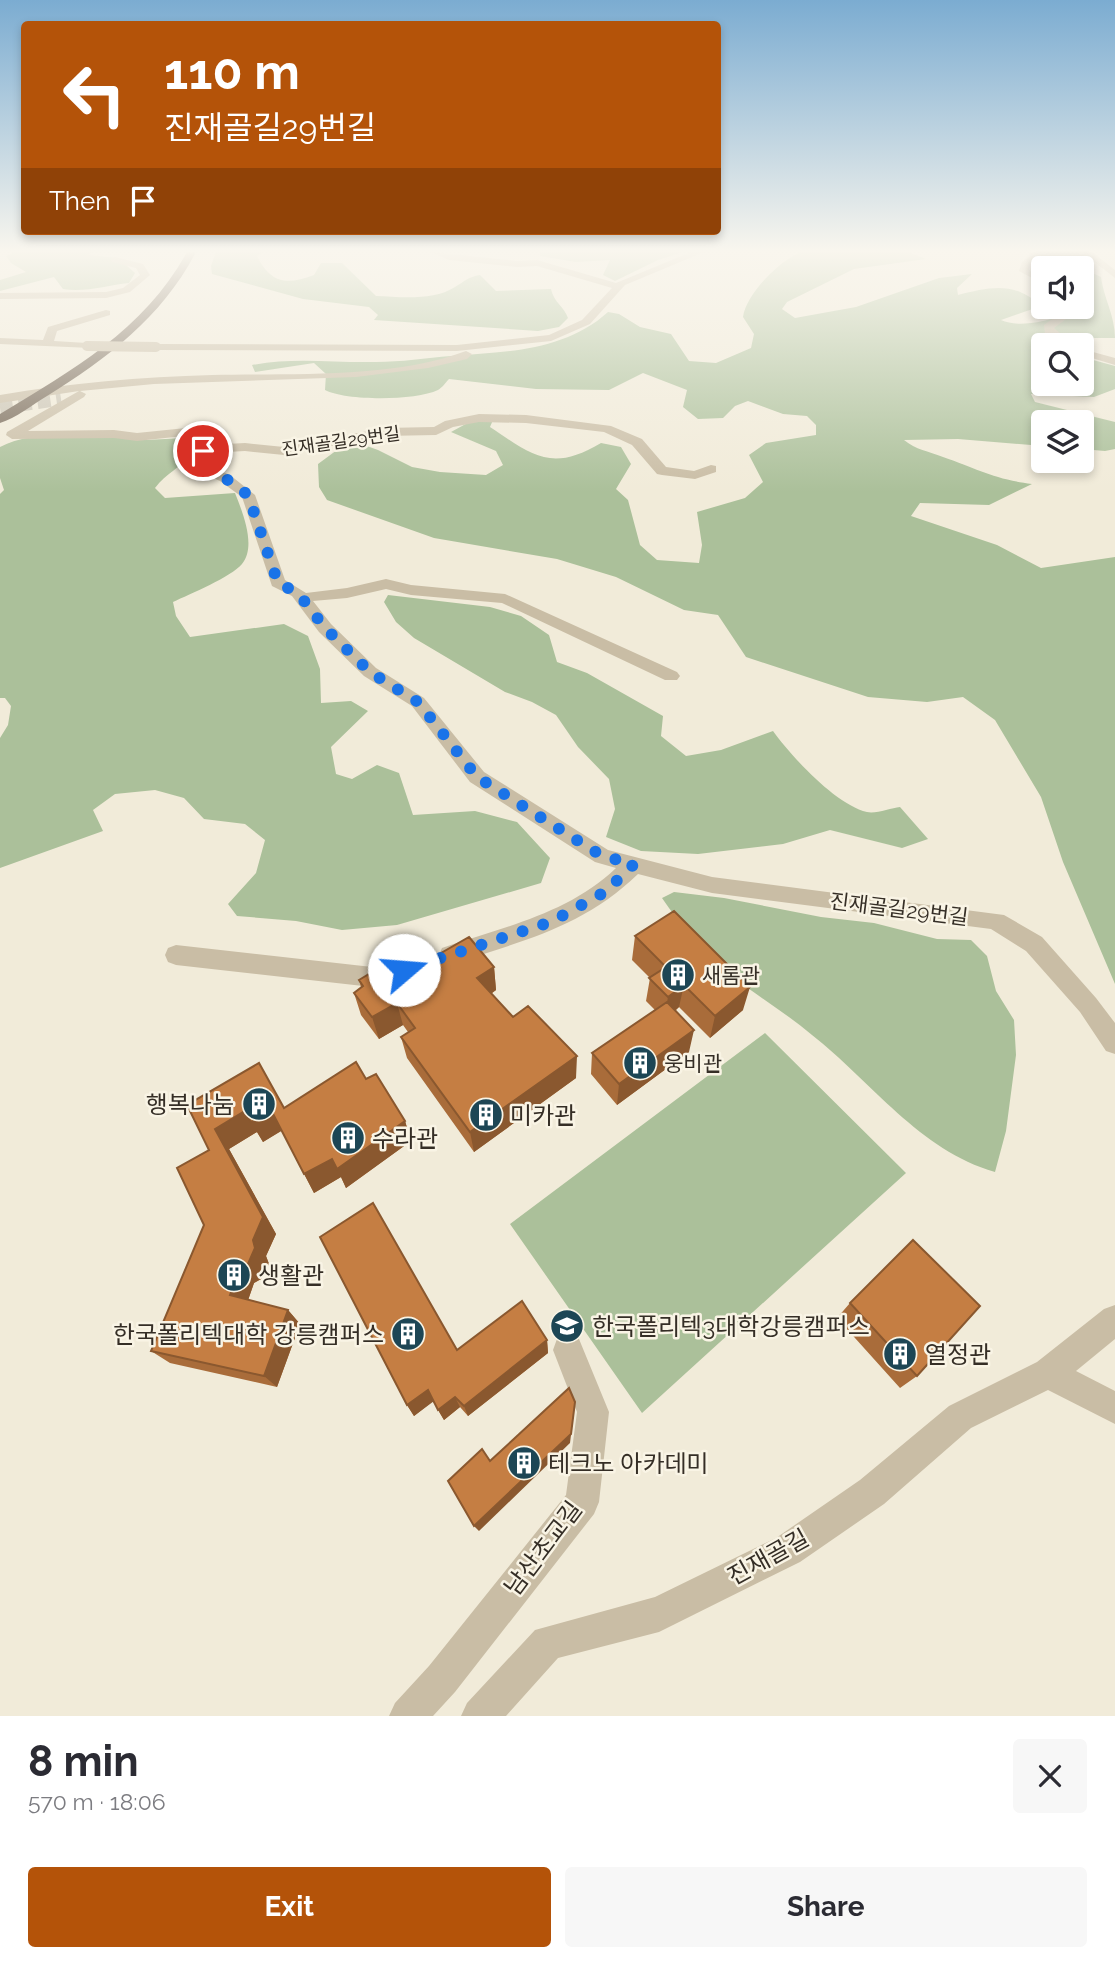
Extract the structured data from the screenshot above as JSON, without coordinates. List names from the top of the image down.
{
  "streets": {
    "street": ["진재골길29번길", "남산초교길", "진재골길"]
  },
  "places": {
    "building": [
      "새롬관",
      "웅비관",
      "행복나눔",
      "미카관",
      "수라관",
      "생활관",
      "한국폴리텍대학 강릉캠퍼스",
      "열정관",
      "테크노 아카데미"
    ],
    "school or university": ["한국폴리텍3대학강릉캠퍼스"]
  },
  "page": {
    "turn": ["110 m", "진재골길29번길"],
    "then": "Then",
    "heading": ["8 min", "570 m · 18:06"],
    "buttons": ["Exit", "Share"]
  }
}
